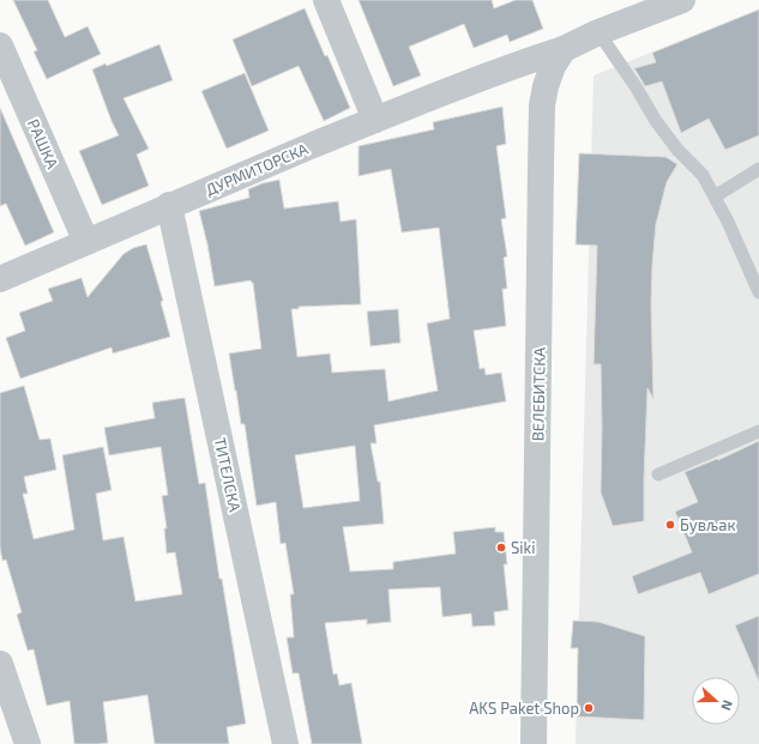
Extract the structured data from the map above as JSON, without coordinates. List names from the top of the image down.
{
  "streets": {
    "street": [
      "РАШКА",
      "ДУРМИТОРСКА",
      "ВЕЛЕБИТСКА",
      "ТИТЕЛСКА"
    ]
  },
  "crossings": [
    ["РАШКА", "ДУРМИТОРСКА"],
    ["ДУРМИТОРСКА", "ВЕЛЕБИТСКА"],
    ["ДУРМИТОРСКА", "ТИТЕЛСКА"]
  ],
  "places": ["Бувљак", "Siki", "AKS Paket Shop"],
  "north": "right"
}
